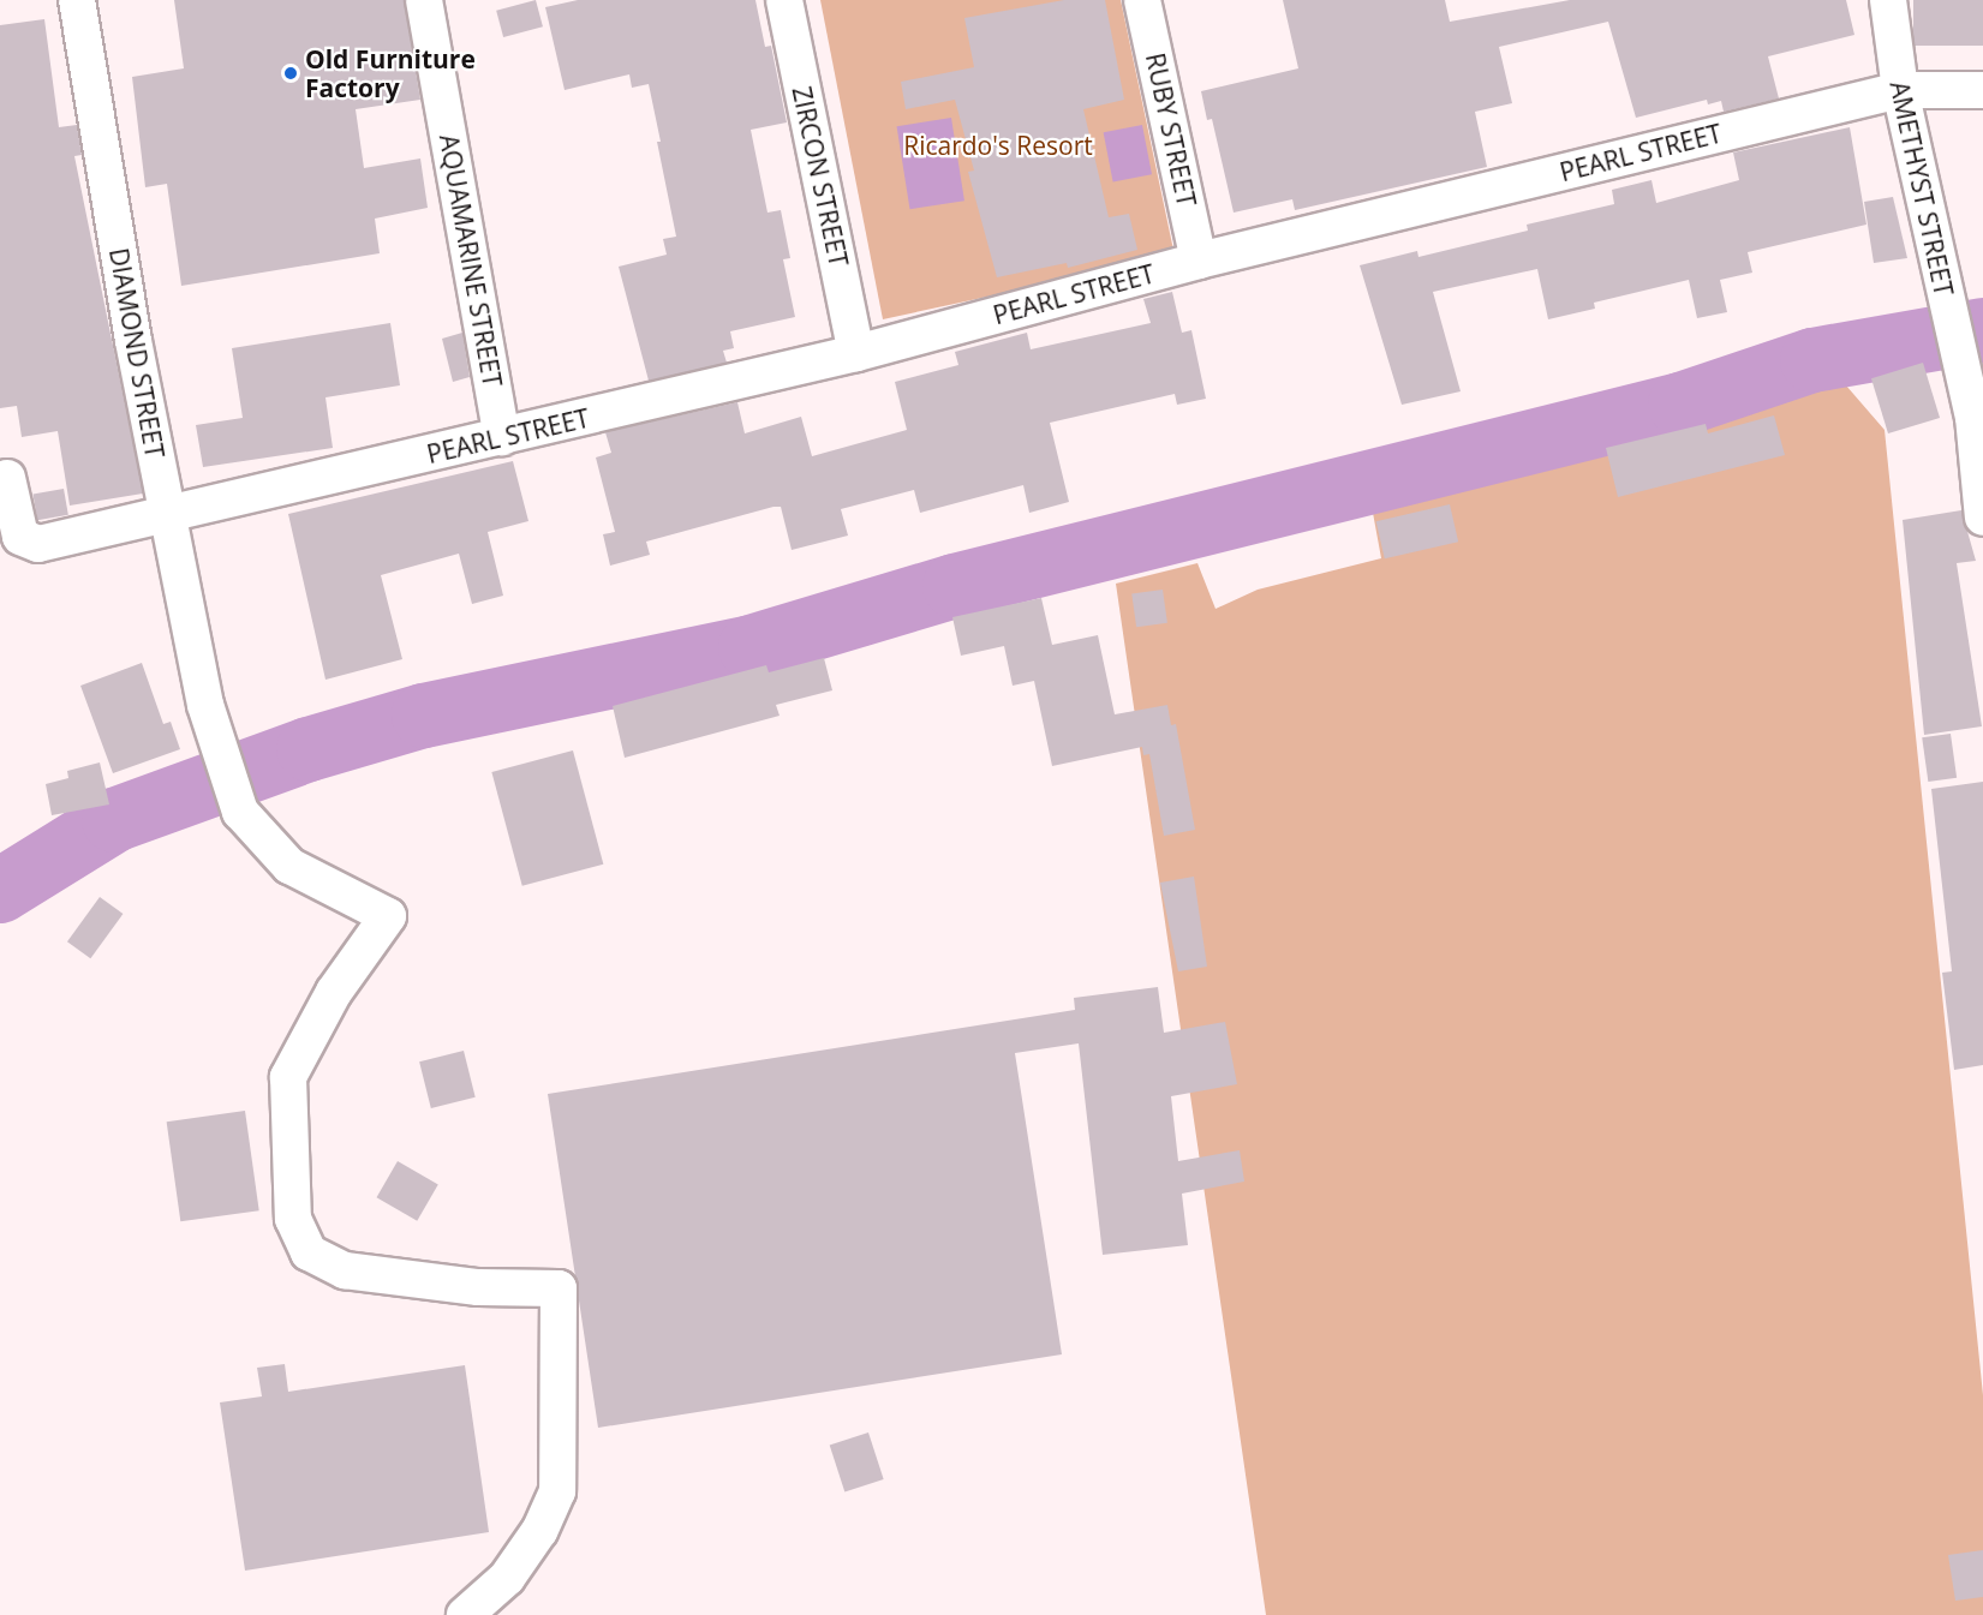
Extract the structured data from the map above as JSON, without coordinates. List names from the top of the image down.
{
  "streets": {
    "street": [
      "RUBY STREET",
      "PEARL STREET",
      "ZIRCON STREET",
      "AMETHYST STREET",
      "AQUAMARINE STREET",
      "DIAMOND STREET"
    ]
  },
  "crossings": [
    ["RUBY STREET", "PEARL STREET"],
    ["PEARL STREET", "ZIRCON STREET"],
    ["PEARL STREET", "AMETHYST STREET"],
    ["PEARL STREET", "AQUAMARINE STREET"],
    ["PEARL STREET", "DIAMOND STREET"]
  ],
  "parks": ["Ricardo's Resort"],
  "places": ["Old Furniture Factory"]
}
